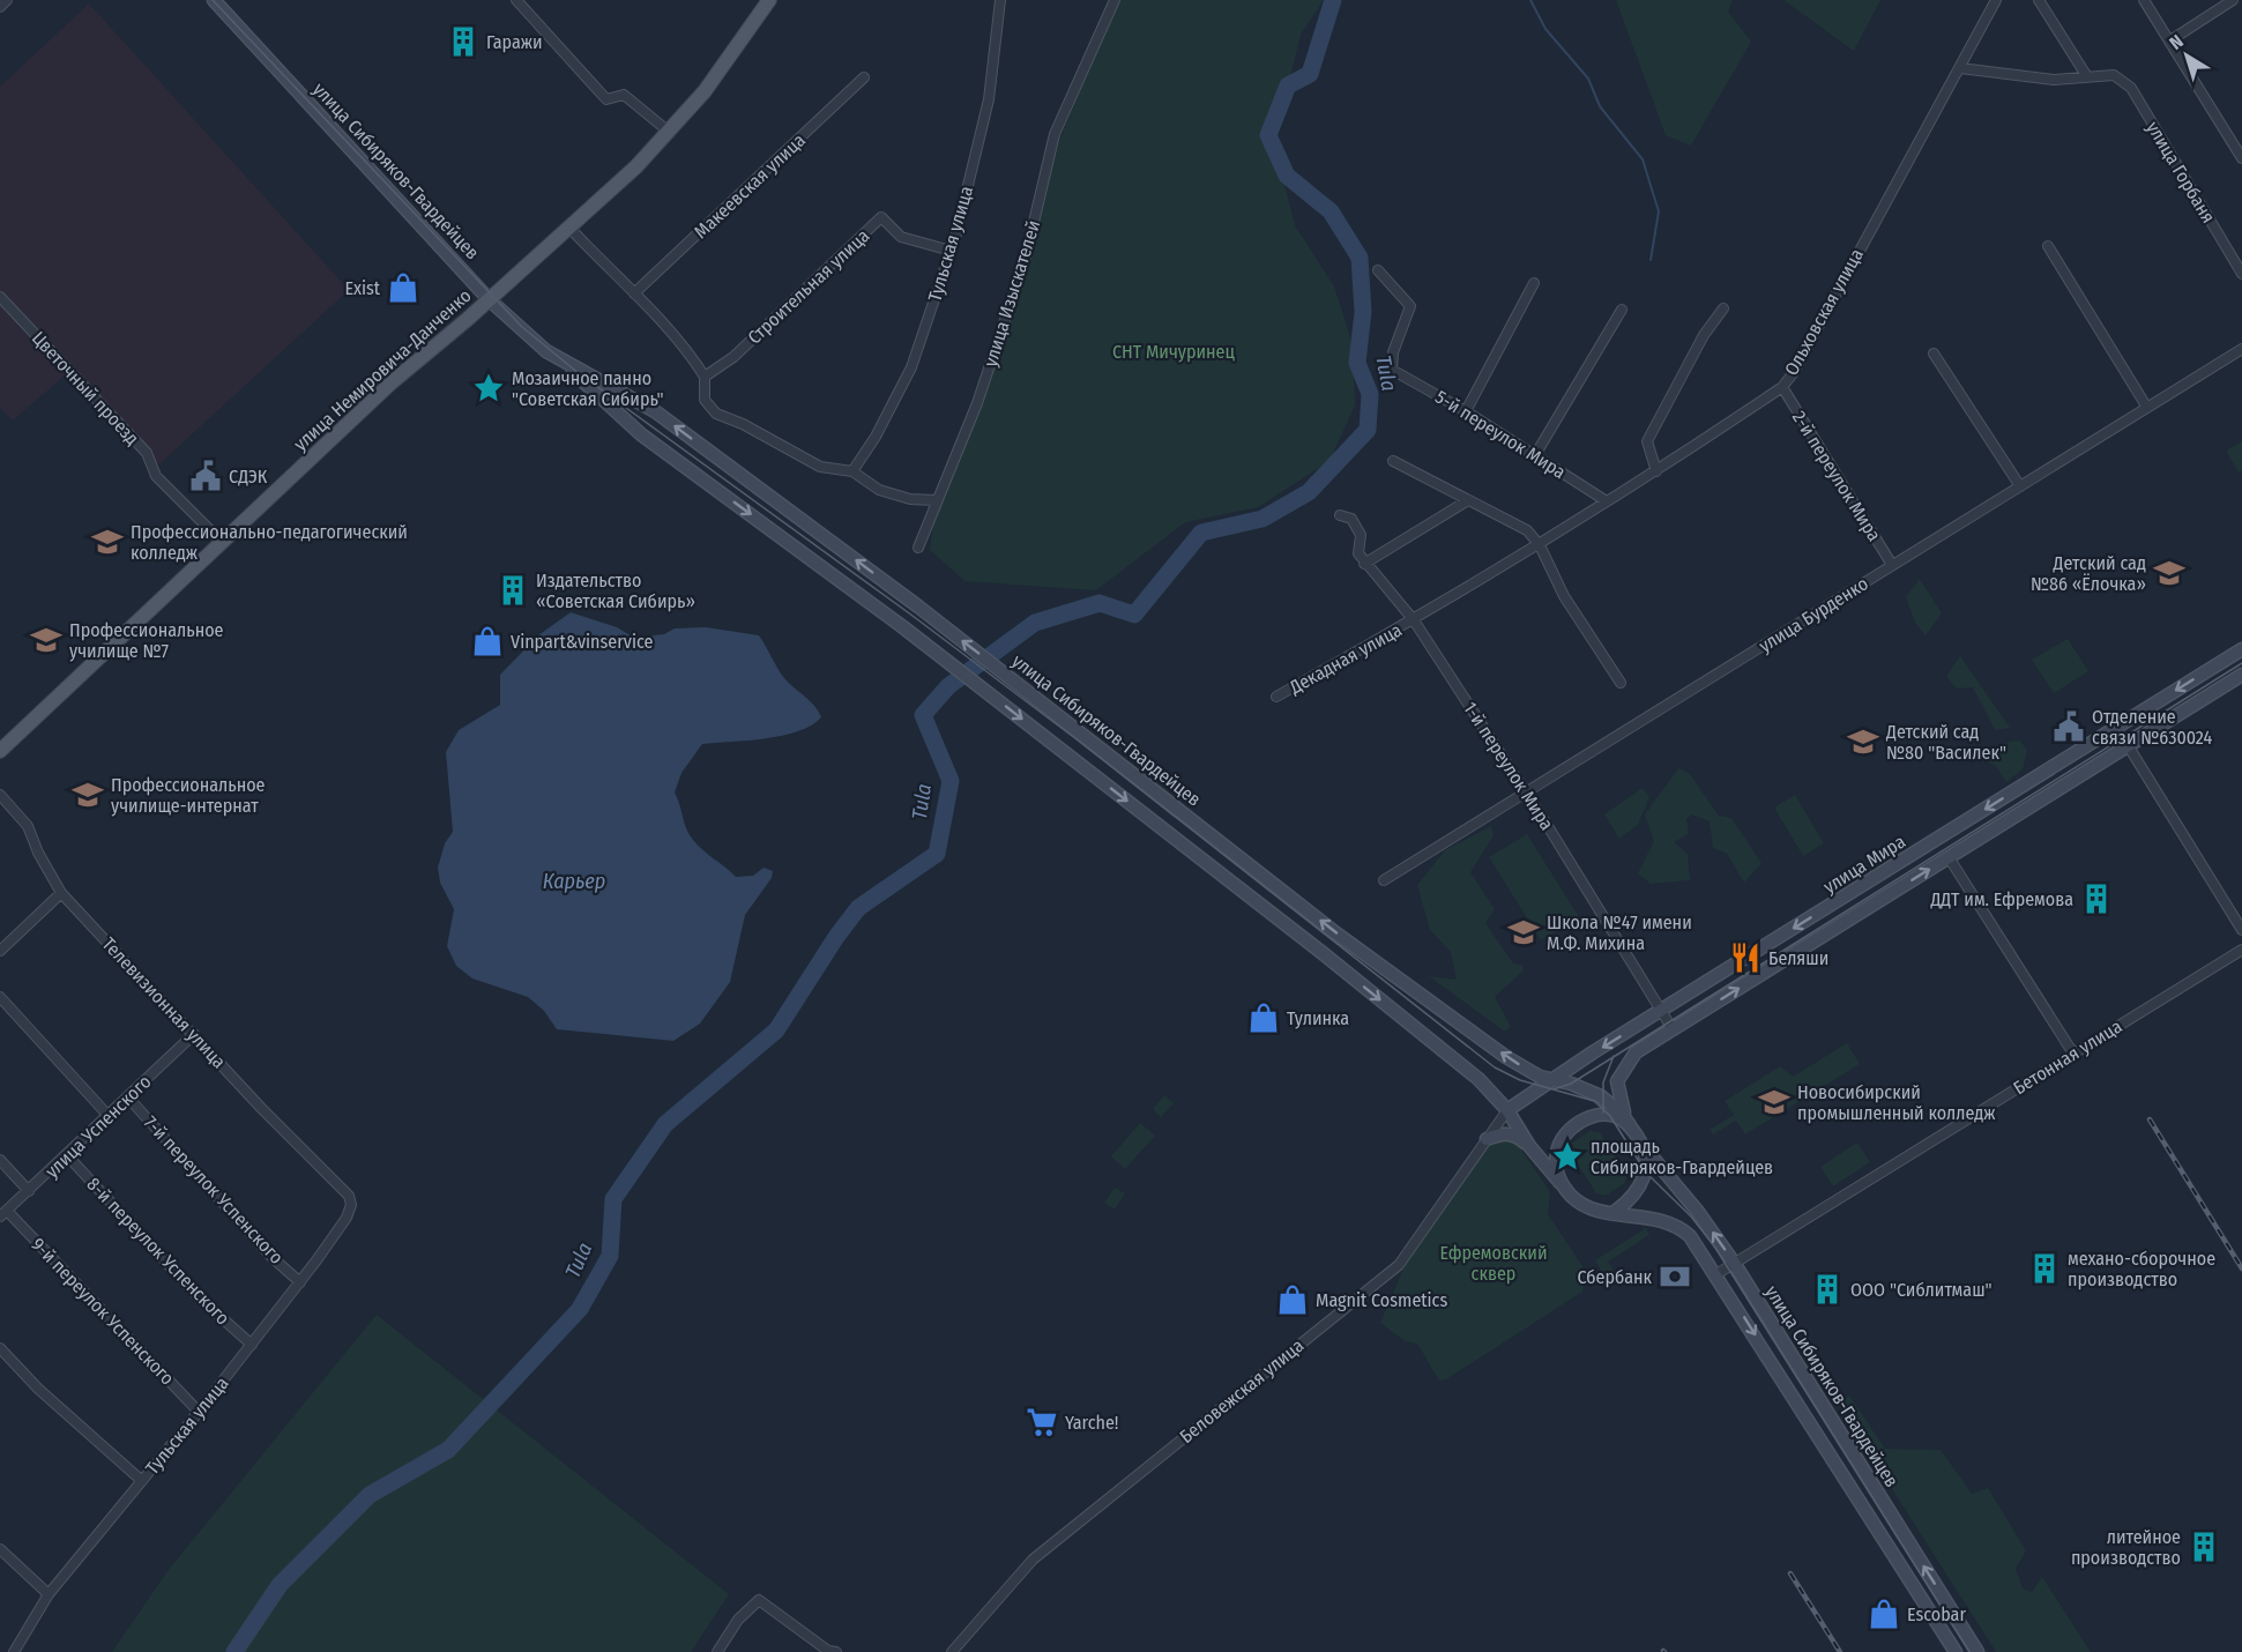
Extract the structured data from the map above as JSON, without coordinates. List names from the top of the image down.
{
  "streets": {
    "main road": ["улица Сибиряков-Гвардейцев", "улица Немировича-Данченко", "улица Мира"],
    "street": [
      "улица Горбаня",
      "Макеевская улица",
      "Тульская улица",
      "Строительная улица",
      "улица Изыскателей",
      "Ольховская улица",
      "Цветочный проезд",
      "5-й переулок Мира",
      "2-й переулок Мира",
      "улица Бурденко",
      "Декадная улица",
      "1-й переулок Мира",
      "Телевизионная улица",
      "Бетонная улица",
      "улица Успенского",
      "7-й переулок Успенского",
      "8-й переулок Успенского",
      "9-й переулок Успенского",
      "Беловежская улица"
    ]
  },
  "crossings": [
    ["улица Сибиряков-Гвардейцев", "улица Немировича-Данченко"],
    ["улица Сибиряков-Гвардейцев", "улица Мира"],
    ["улица Сибиряков-Гвардейцев", "Бетонная улица"],
    ["улица Сибиряков-Гвардейцев", "Беловежская улица"],
    ["Тульская улица", "Строительная улица"],
    ["Тульская улица", "Телевизионная улица"],
    ["Тульская улица", "7-й переулок Успенского"],
    ["Тульская улица", "8-й переулок Успенского"],
    ["Тульская улица", "9-й переулок Успенского"],
    ["Ольховская улица", "5-й переулок Мира"],
    ["Ольховская улица", "2-й переулок Мира"],
    ["Ольховская улица", "Декадная улица"],
    ["Ольховская улица", "1-й переулок Мира"],
    ["улица Немировича-Данченко", "Цветочный проезд"],
    ["2-й переулок Мира", "улица Бурденко"],
    ["улица Бурденко", "1-й переулок Мира"],
    ["Декадная улица", "1-й переулок Мира"],
    ["1-й переулок Мира", "улица Мира"],
    ["улица Мира", "Беловежская улица"],
    ["Телевизионная улица", "улица Успенского"],
    ["улица Успенского", "7-й переулок Успенского"],
    ["улица Успенского", "8-й переулок Успенского"],
    ["улица Успенского", "9-й переулок Успенского"]
  ],
  "water": ["Tula", "Карьер"],
  "parks": ["СНТ Мичуринец", "Ефремовский сквер"],
  "places": {
    "building": [
      "Гаражи",
      "Издательство «Советская Сибирь»",
      "ДДТ им. Ефремова",
      "механо-сборочное производство",
      "ООО \"Сиблитмаш\"",
      "литейное производство"
    ],
    "shop": [
      "Exist",
      "Vinpart&vinservice",
      "Тулинка",
      "Magnit Cosmetics",
      "Escobar"
    ],
    "place": ["Мозаичное панно \"Советская Сибирь\"", "площадь Сибиряков-Гвардейцев"],
    "public building": ["СДЭК", "Отделение связи №630024"],
    "school or university": [
      "Профессионально-педагогический колледж",
      "Детский сад №86 «Ёлочка»",
      "Профессиональное училище №7",
      "Детский сад №80 \"Василек\"",
      "Профессиональное училище-интернат",
      "Школа №47 имени М.Ф. Михина",
      "Новосибирский промышленный колледж"
    ],
    "restaurant": ["Беляши"],
    "bank": ["Сбербанк"],
    "supermarket": ["Yarche!"]
  },
  "north": "top left"
}
